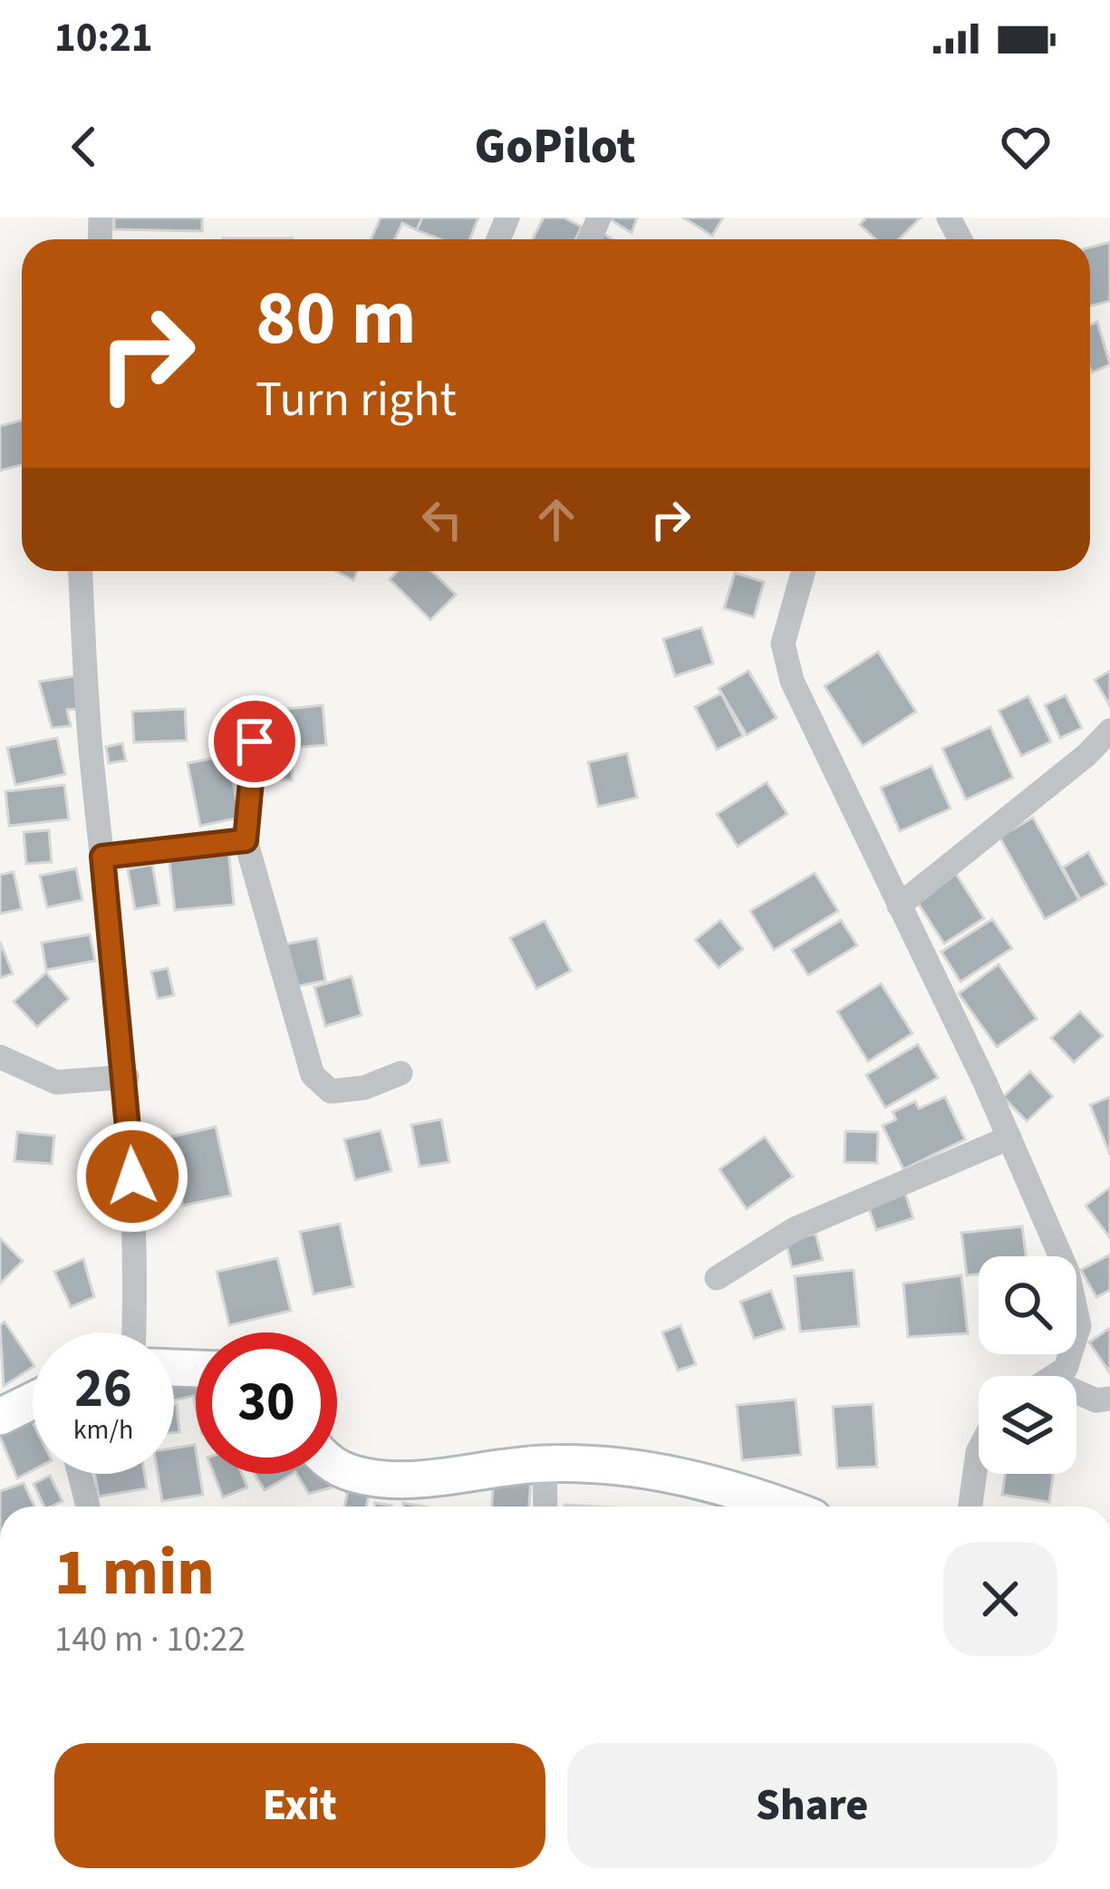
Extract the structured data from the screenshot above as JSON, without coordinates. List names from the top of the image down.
{
  "page": {
    "status": "10:21",
    "header": "GoPilot",
    "turn": ["80 m", "Turn right"],
    "speed": "26 km/h",
    "limit": "30",
    "heading": ["1 min", "140 m · 10:22"],
    "buttons": ["Exit", "Share"]
  }
}
